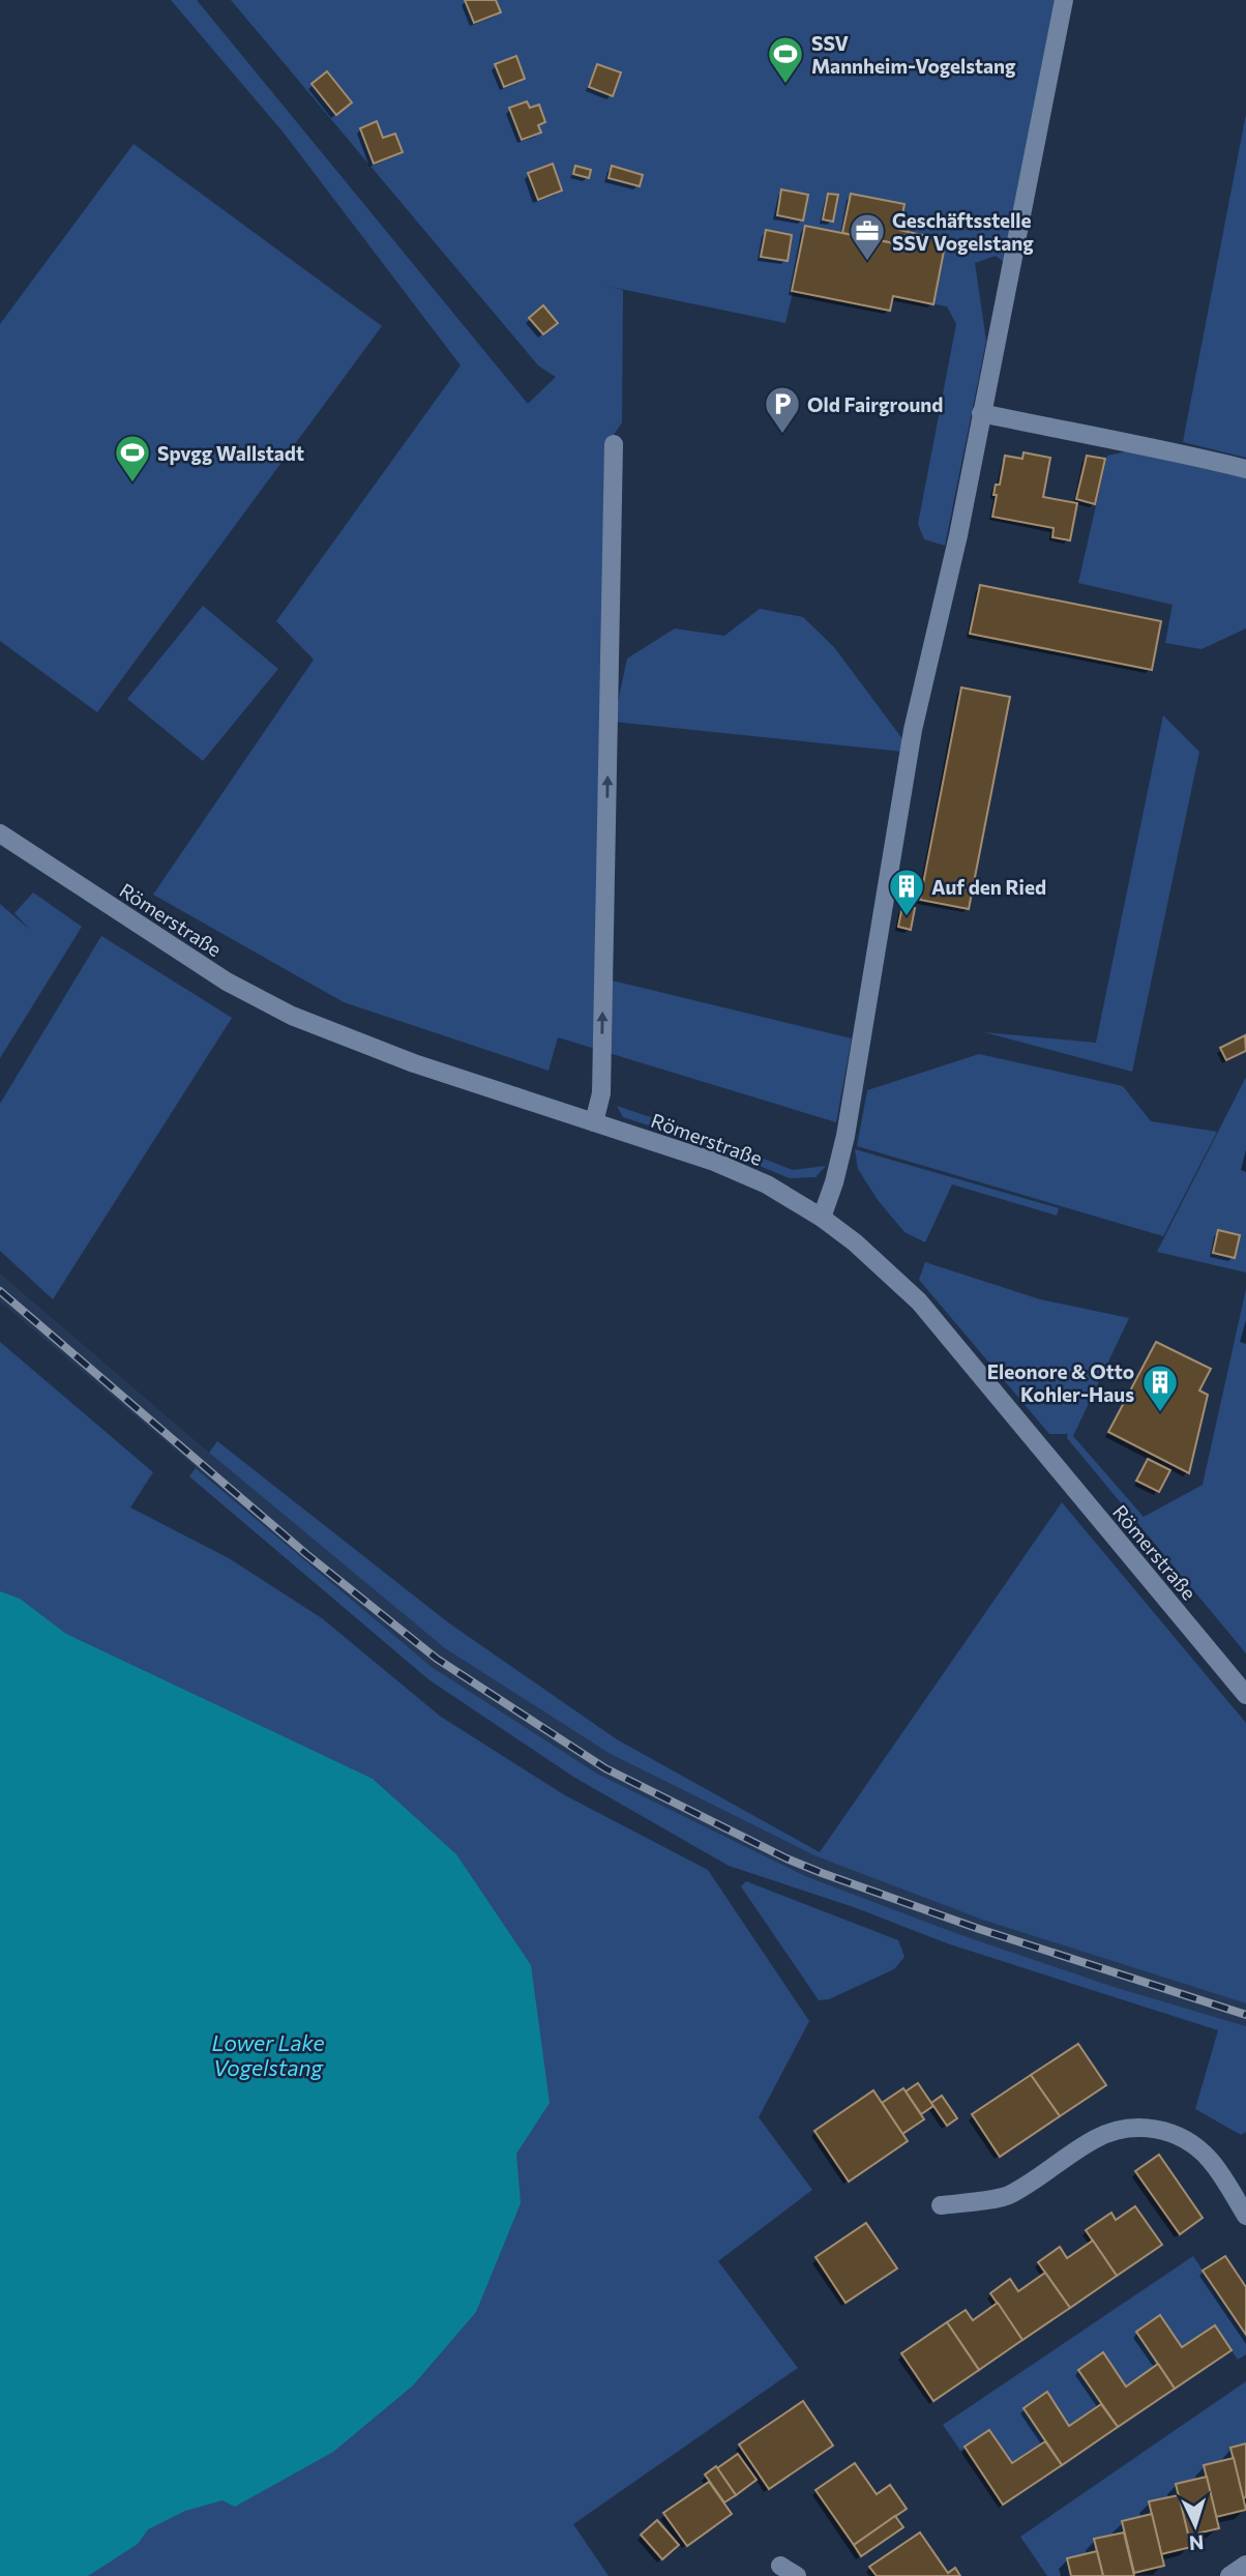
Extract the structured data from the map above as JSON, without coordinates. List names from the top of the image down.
{
  "streets": {
    "street": ["Römerstraße"]
  },
  "water": ["Lower Lake Vogelstang"],
  "places": {
    "sports": ["SSV Mannheim-Vogelstang", "Spvgg Wallstadt"],
    "office": ["Geschäftsstelle SSV Vogelstang"],
    "parking": ["Old Fairground"],
    "building": ["Auf den Ried", "Eleonore & Otto Kohler-Haus"]
  },
  "north": "bottom"
}
